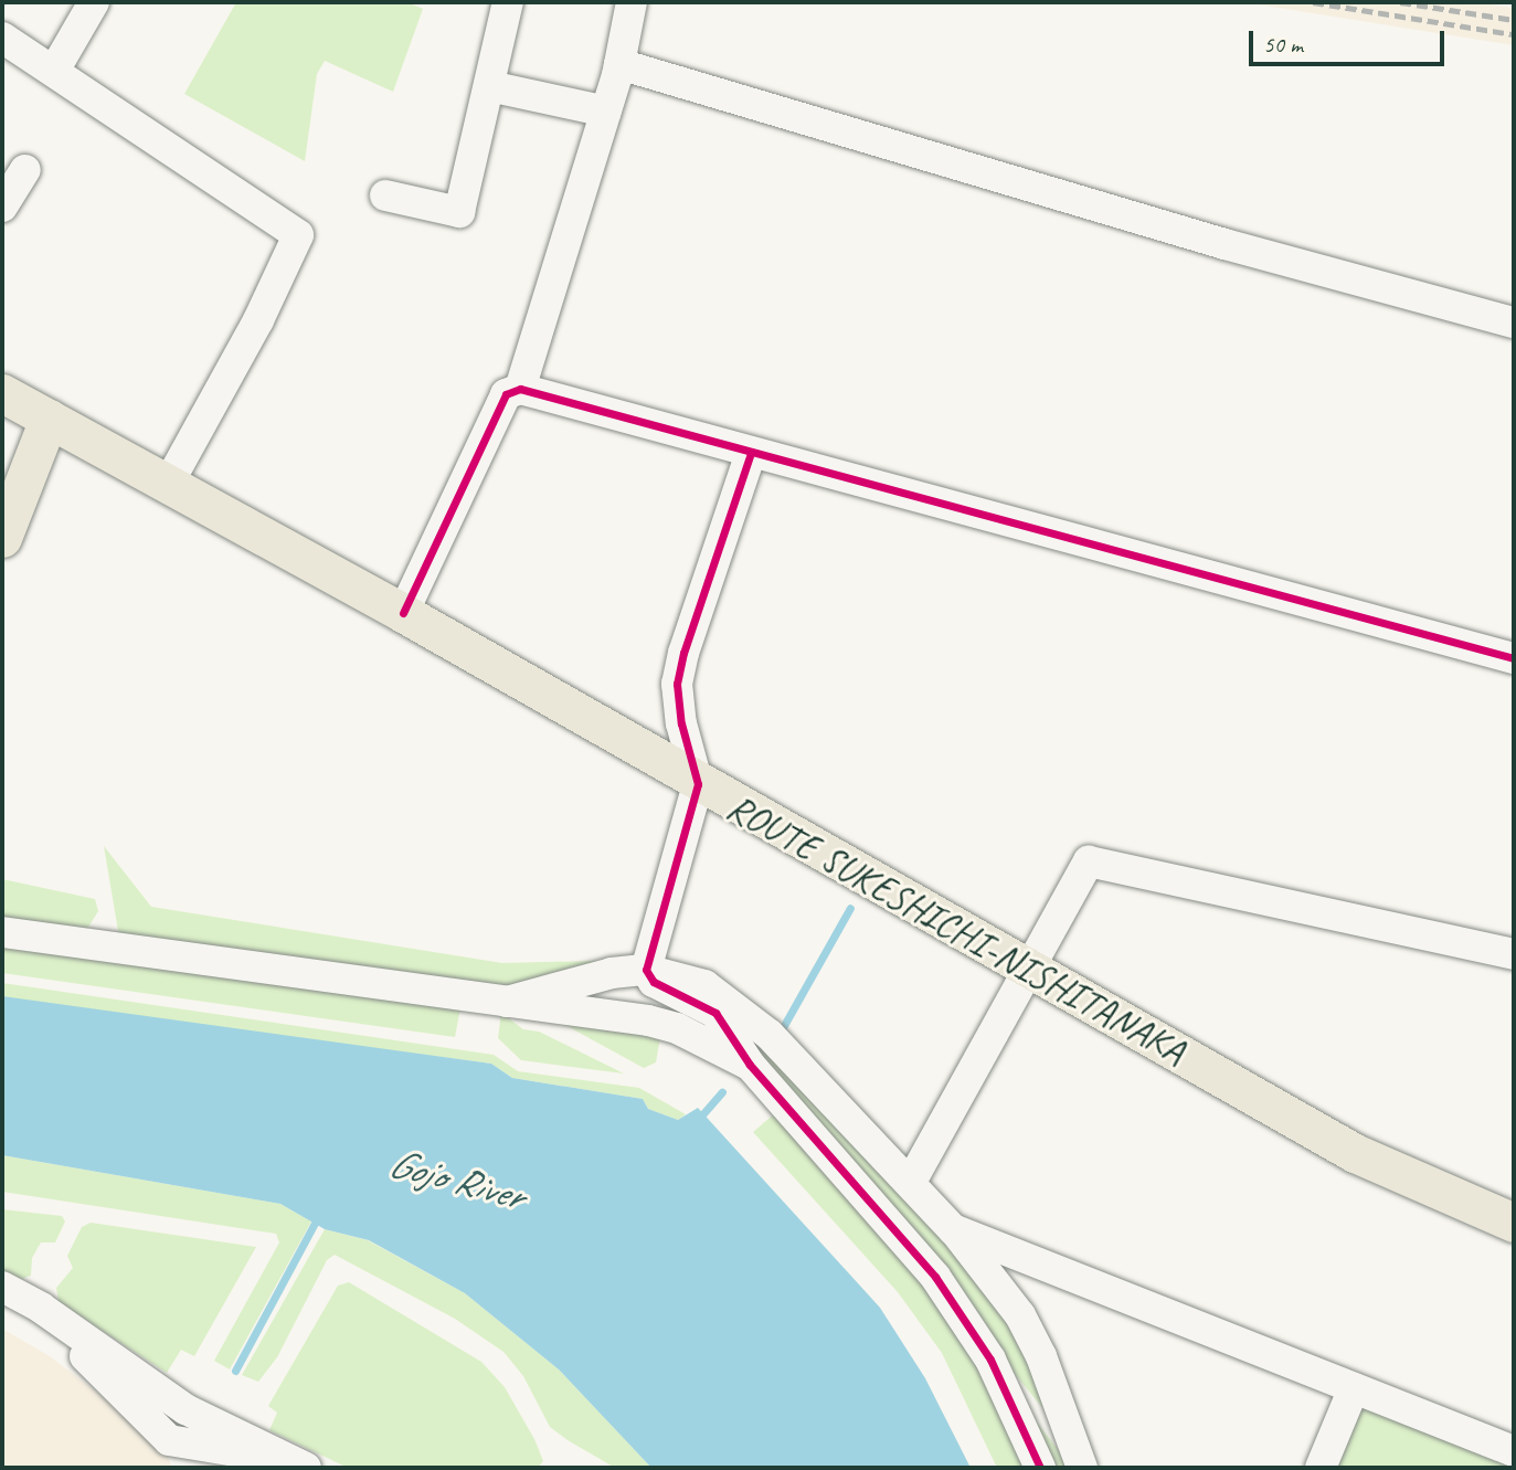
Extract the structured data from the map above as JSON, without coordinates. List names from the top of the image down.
{
  "streets": {
    "main road": ["ROUTE SUKESHICHI-NISHITANAKA"]
  },
  "water": ["Gojo River"],
  "scale_bar": "50 m"
}
